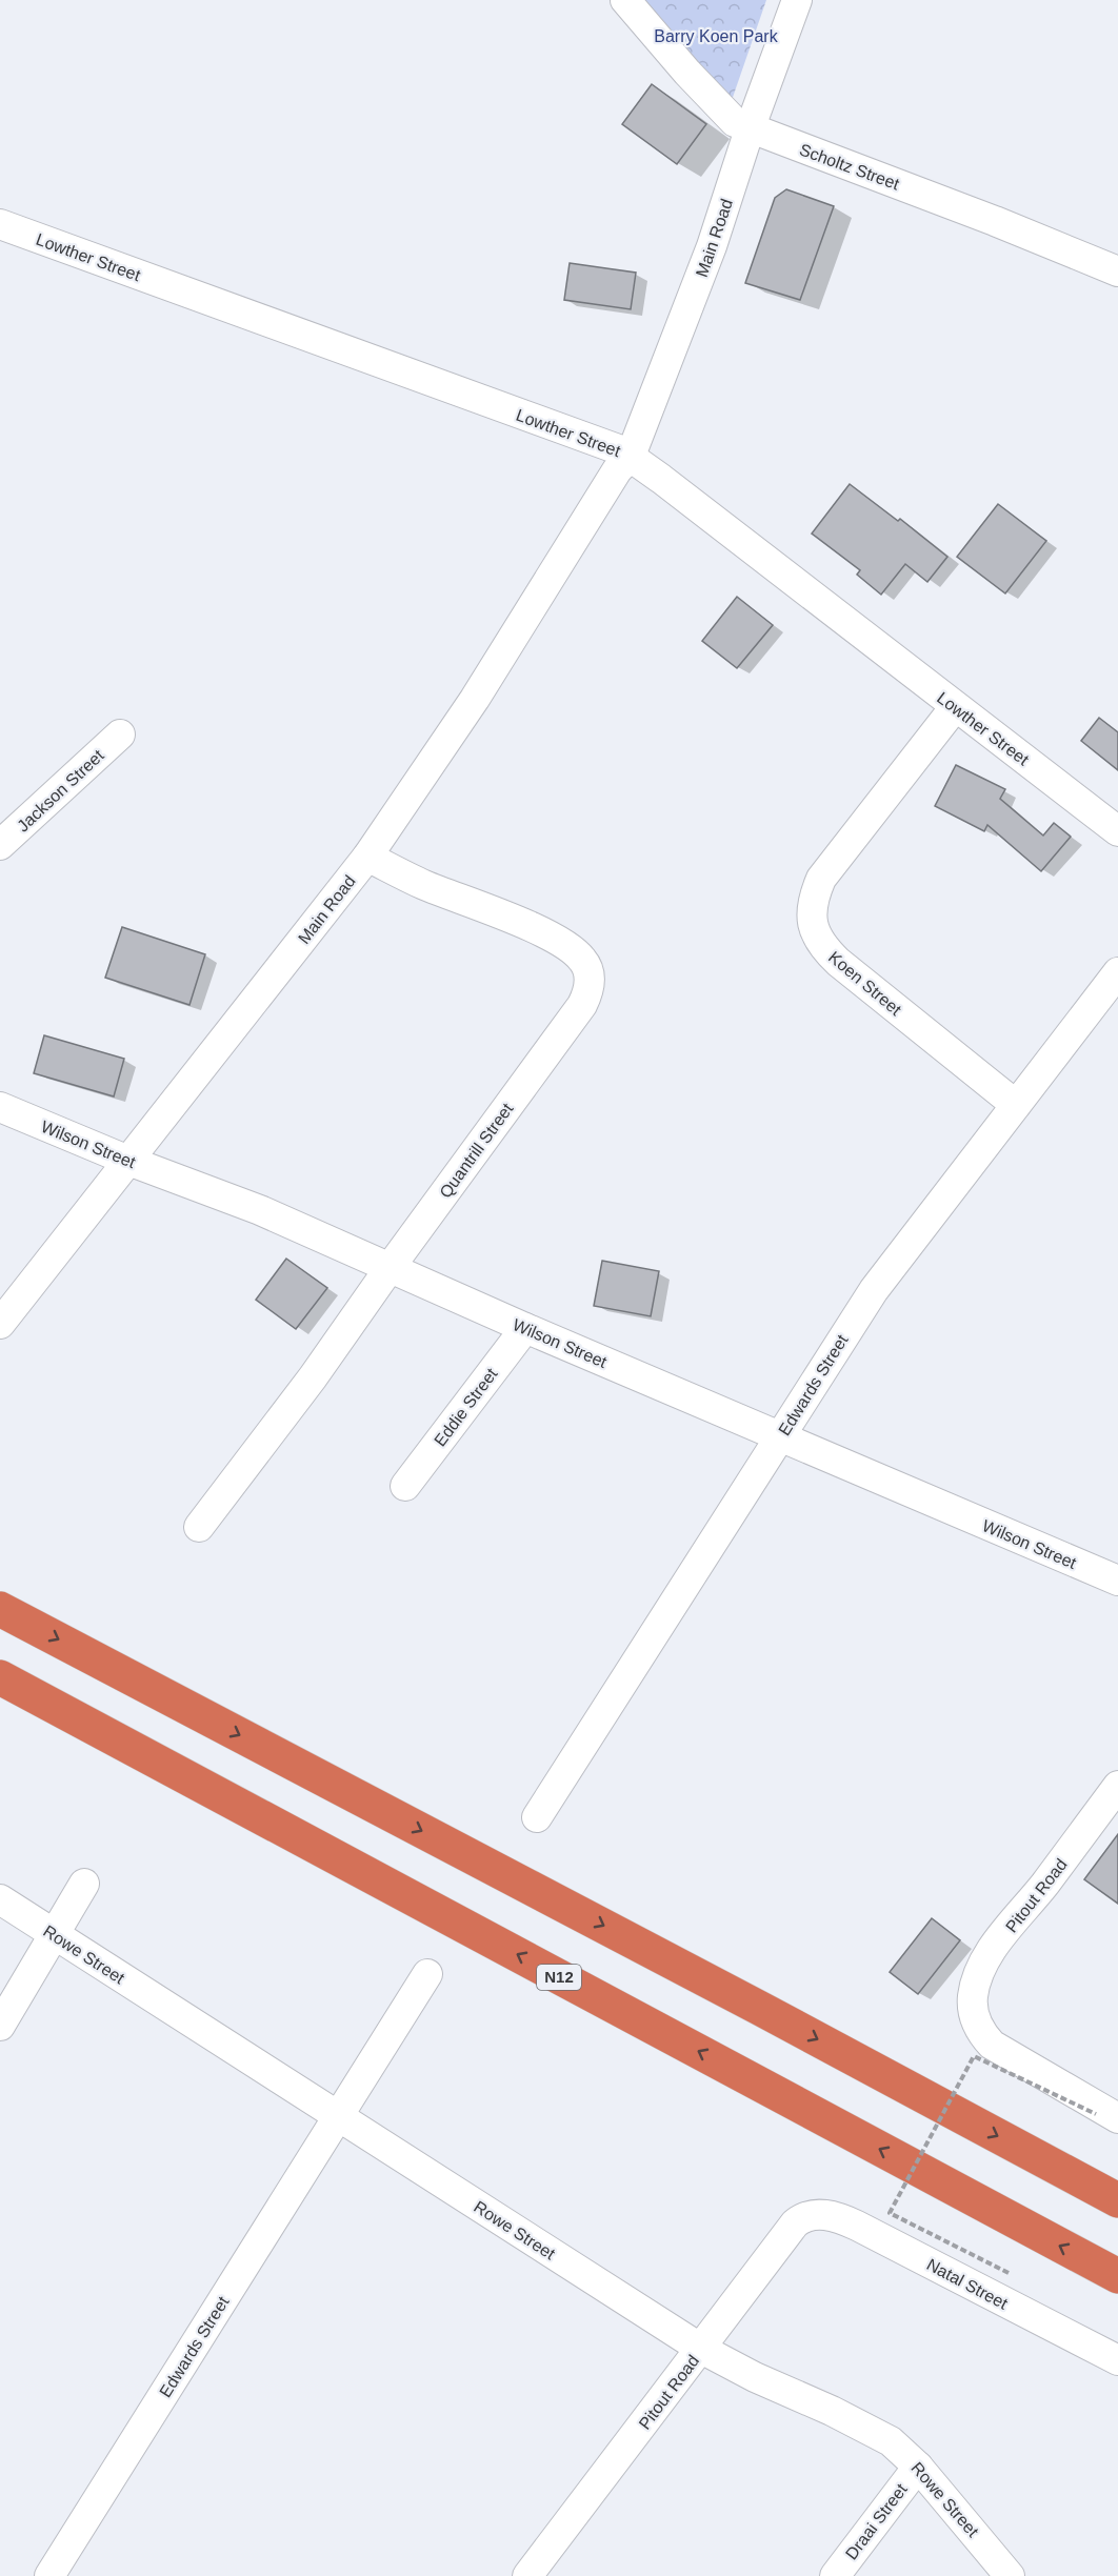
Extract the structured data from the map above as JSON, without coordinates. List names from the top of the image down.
{
  "streets": {
    "highway": ["N12"],
    "street": [
      "Scholtz Street",
      "Main Road",
      "Lowther Street",
      "Jackson Street",
      "Koen Street",
      "Wilson Street",
      "Quantrill Street",
      "Edwards Street",
      "Eddie Street",
      "Pitout Road",
      "Rowe Street",
      "Natal Street",
      "Draai Street"
    ]
  },
  "crossings": [
    ["Scholtz Street", "Main Road"],
    ["Main Road", "Lowther Street"],
    ["Main Road", "Wilson Street"],
    ["Main Road", "Quantrill Street"],
    ["Lowther Street", "Koen Street"],
    ["Koen Street", "Edwards Street"],
    ["Wilson Street", "Quantrill Street"],
    ["Wilson Street", "Edwards Street"],
    ["Wilson Street", "Eddie Street"],
    ["Edwards Street", "Rowe Street"],
    ["Pitout Road", "Rowe Street"],
    ["Pitout Road", "Natal Street"],
    ["Rowe Street", "Draai Street"]
  ],
  "parks": ["Barry Koen Park"]
}
